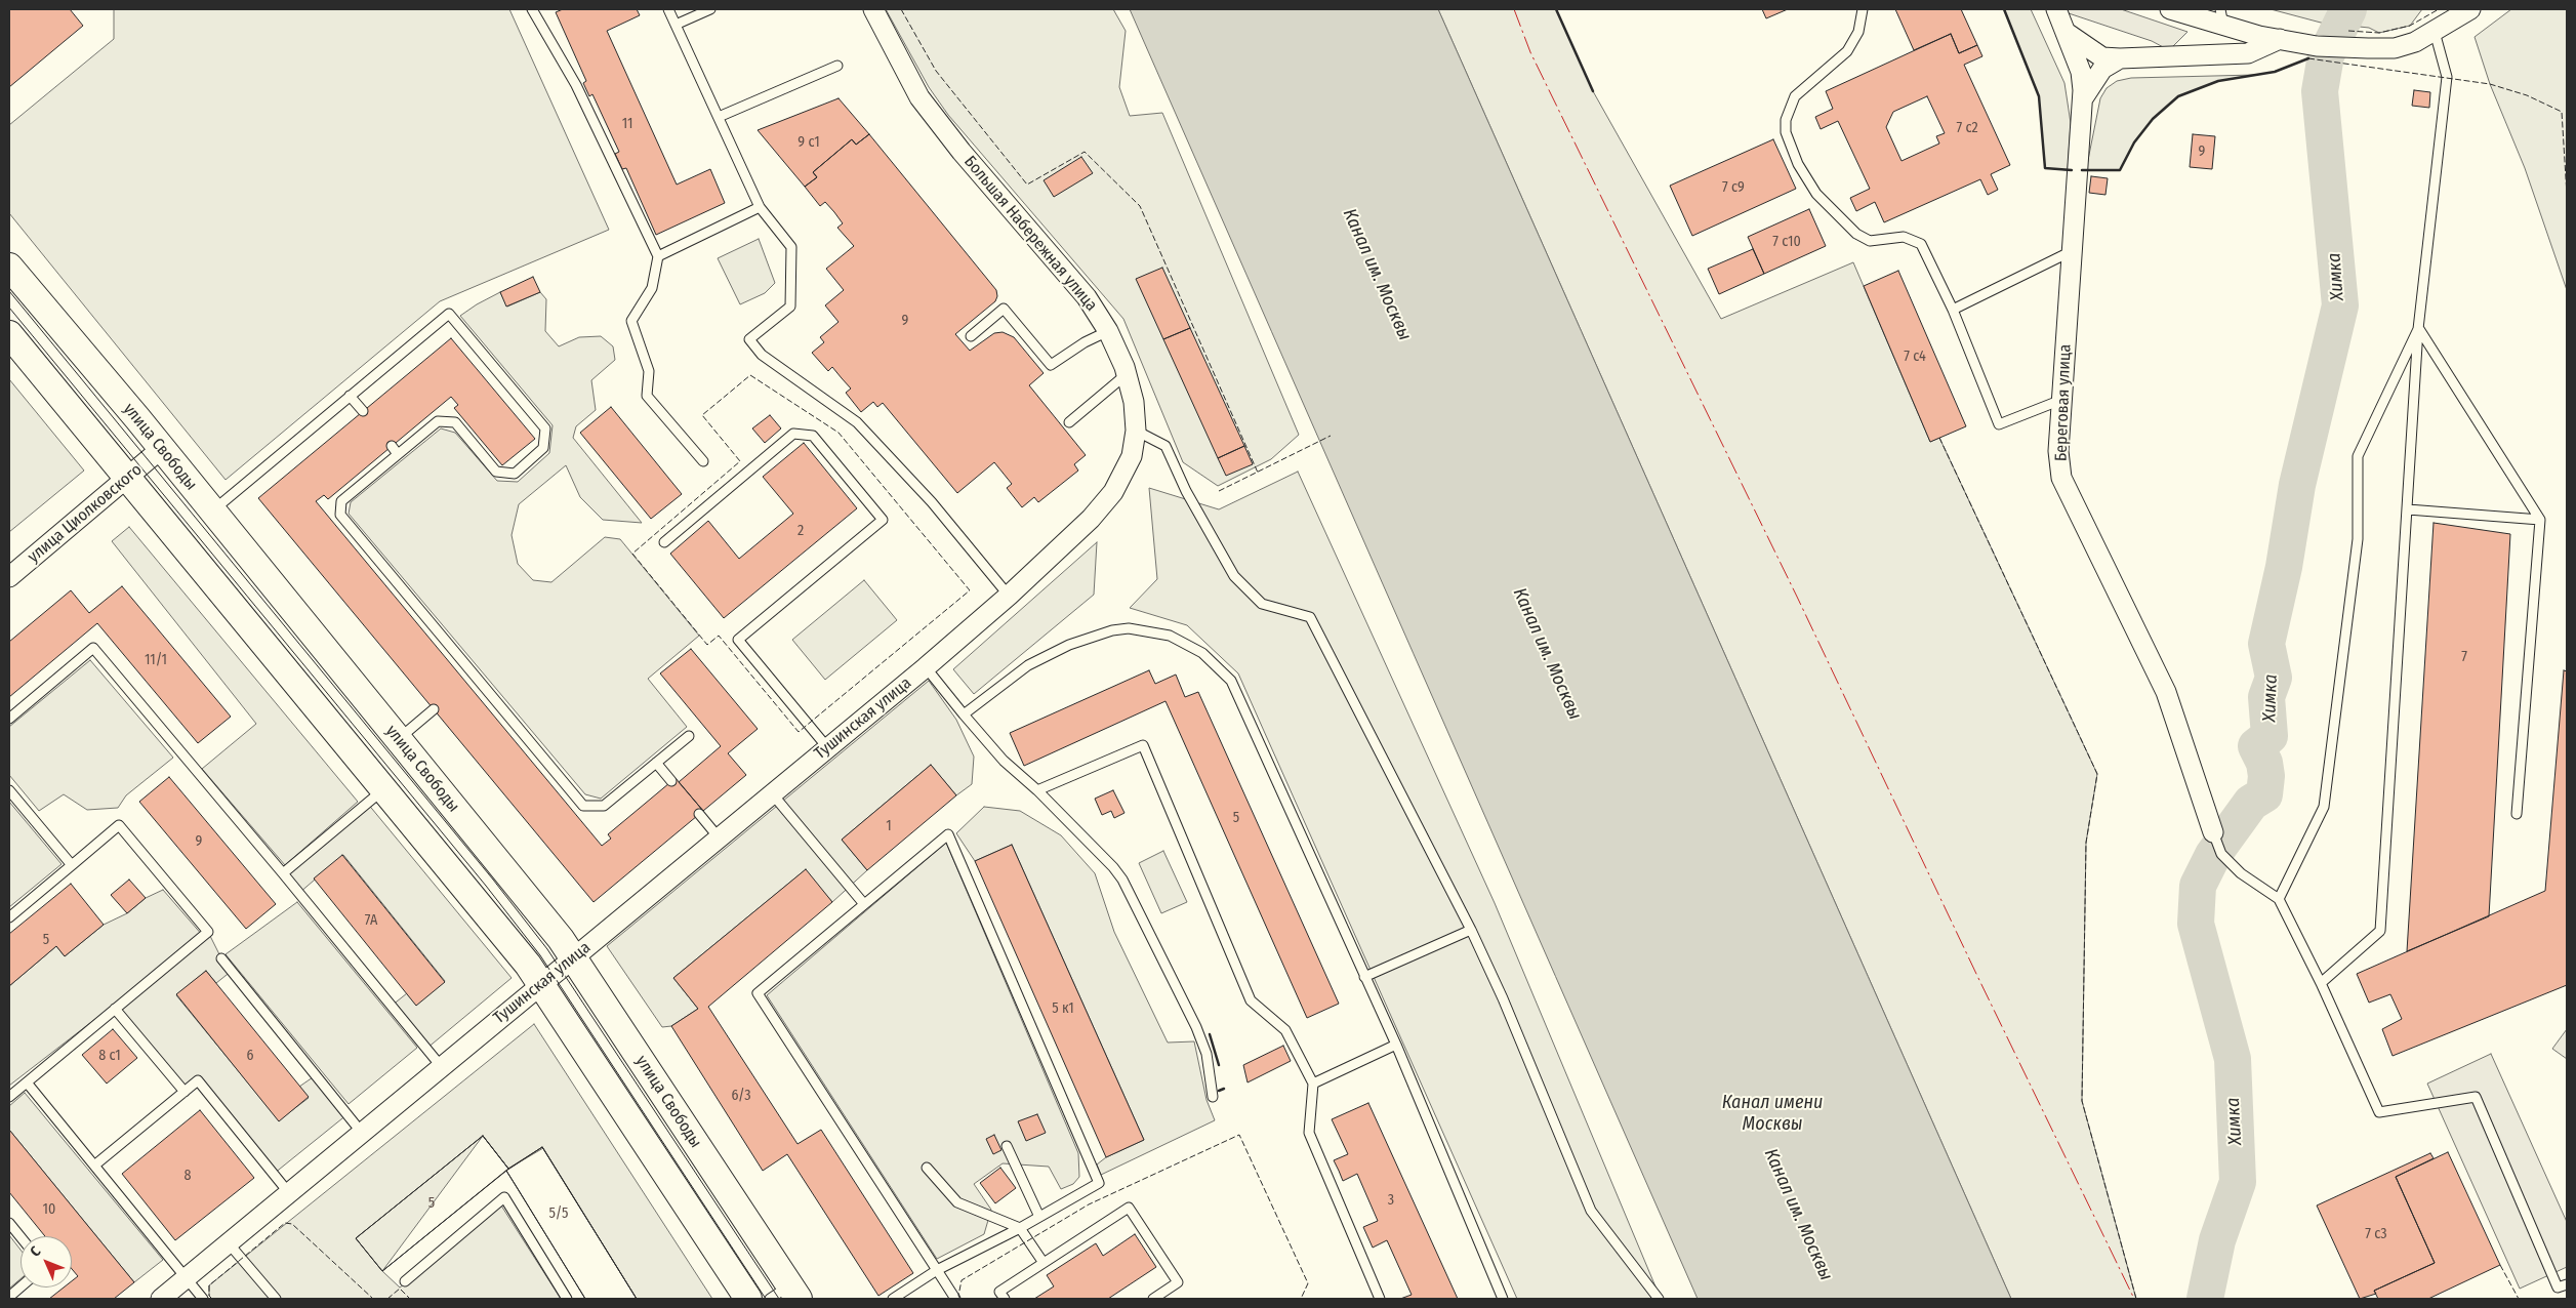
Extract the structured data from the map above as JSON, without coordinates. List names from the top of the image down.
{
  "streets": {
    "main road": ["улица Свободы"],
    "street": [
      "Большая Набережная улица",
      "Береговая улица",
      "улица Циолковского",
      "Тушинская улица"
    ]
  },
  "crossings": [
    ["Большая Набережная улица", "Тушинская улица"],
    ["улица Свободы", "улица Циолковского"],
    ["улица Свободы", "Тушинская улица"]
  ],
  "water": ["Канал им. Москвы", "Химка", "Канал имени Москвы"],
  "house_numbers": [
    "11",
    "7 с2",
    "9 с1",
    "9",
    "7 с9",
    "7 с10",
    "9",
    "7 с4",
    "2",
    "7",
    "11/1",
    "5",
    "1",
    "9",
    "7А",
    "5",
    "5 к1",
    "8 с1",
    "6",
    "6/3",
    "8",
    "3",
    "5",
    "10",
    "5/5",
    "7 с3"
  ],
  "north": "top left"
}
